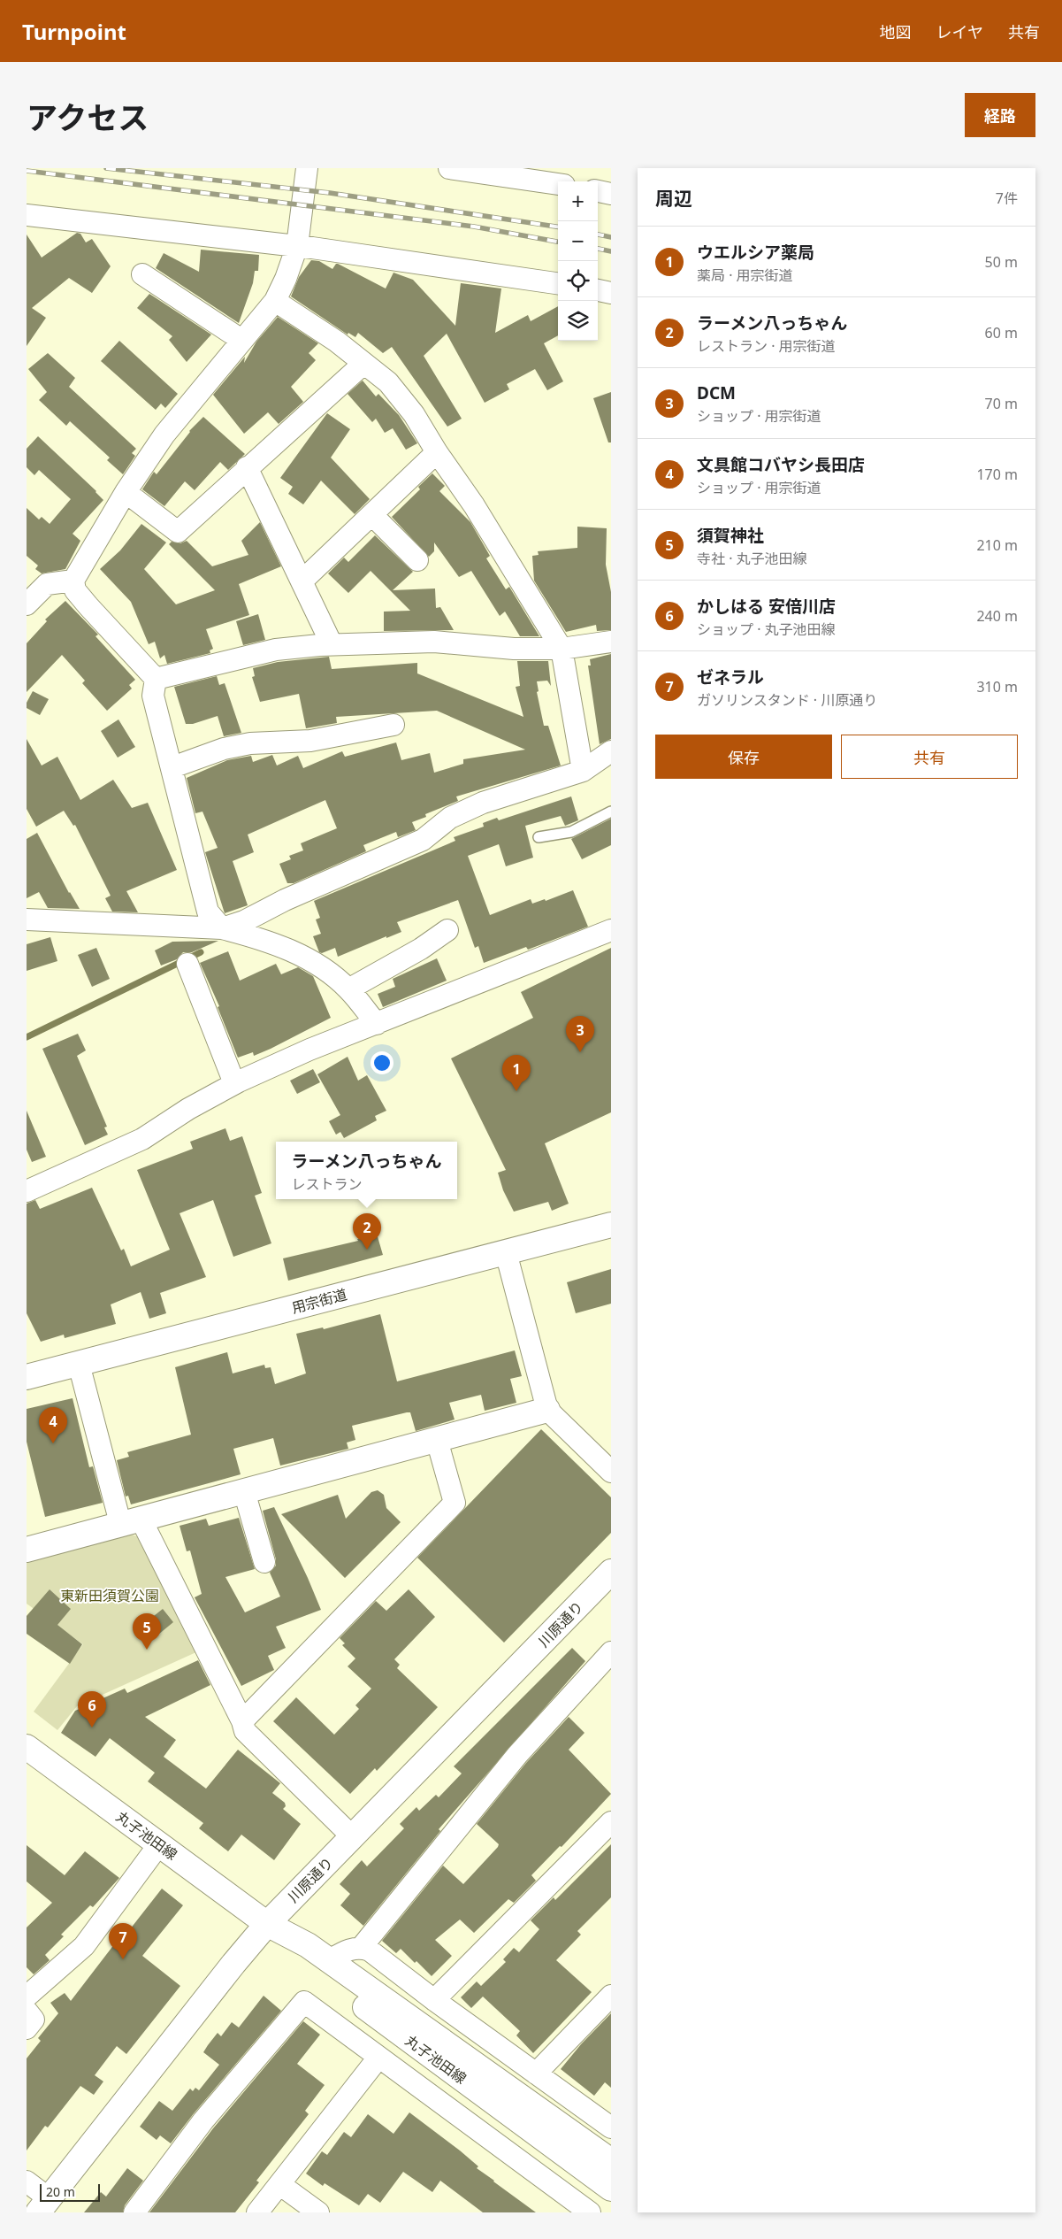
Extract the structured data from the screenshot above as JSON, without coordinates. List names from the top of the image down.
{
  "streets": {
    "street": ["用宗街道", "川原通り", "丸子池田線"]
  },
  "crossings": [
    ["川原通り", "丸子池田線"]
  ],
  "parks": ["東新田須賀公園"],
  "scale_bar": "20 m",
  "page": {
    "header": "Turnpoint",
    "nav": ["地図", "レイヤ", "共有"],
    "title": "アクセス",
    "buttons": [
      "経路",
      ["保存", "共有"]
    ],
    "heading": ["周辺", "7件"],
    "map_buttons": ["+", "−"],
    "list": [
      {
        "mark": "1",
        "name": "ウエルシア薬局",
        "note": "薬局 · 用宗街道",
        "value": "50 m"
      },
      {
        "mark": "2",
        "name": "ラーメン八っちゃん",
        "note": "レストラン · 用宗街道",
        "value": "60 m"
      },
      {
        "mark": "3",
        "name": "DCM",
        "note": "ショップ · 用宗街道",
        "value": "70 m"
      },
      {
        "mark": "4",
        "name": "文具館コバヤシ長田店",
        "note": "ショップ · 用宗街道",
        "value": "170 m"
      },
      {
        "mark": "5",
        "name": "須賀神社",
        "note": "寺社 · 丸子池田線",
        "value": "210 m"
      },
      {
        "mark": "6",
        "name": "かしはる 安倍川店",
        "note": "ショップ · 丸子池田線",
        "value": "240 m"
      },
      {
        "mark": "7",
        "name": "ゼネラル",
        "note": "ガソリンスタンド · 川原通り",
        "value": "310 m"
      }
    ],
    "pins": [
      "3",
      "1",
      "2",
      "4",
      "5",
      "6",
      "7"
    ],
    "popup": ["ラーメン八っちゃん", "レストラン"],
    "scale": "20 m"
  }
}
